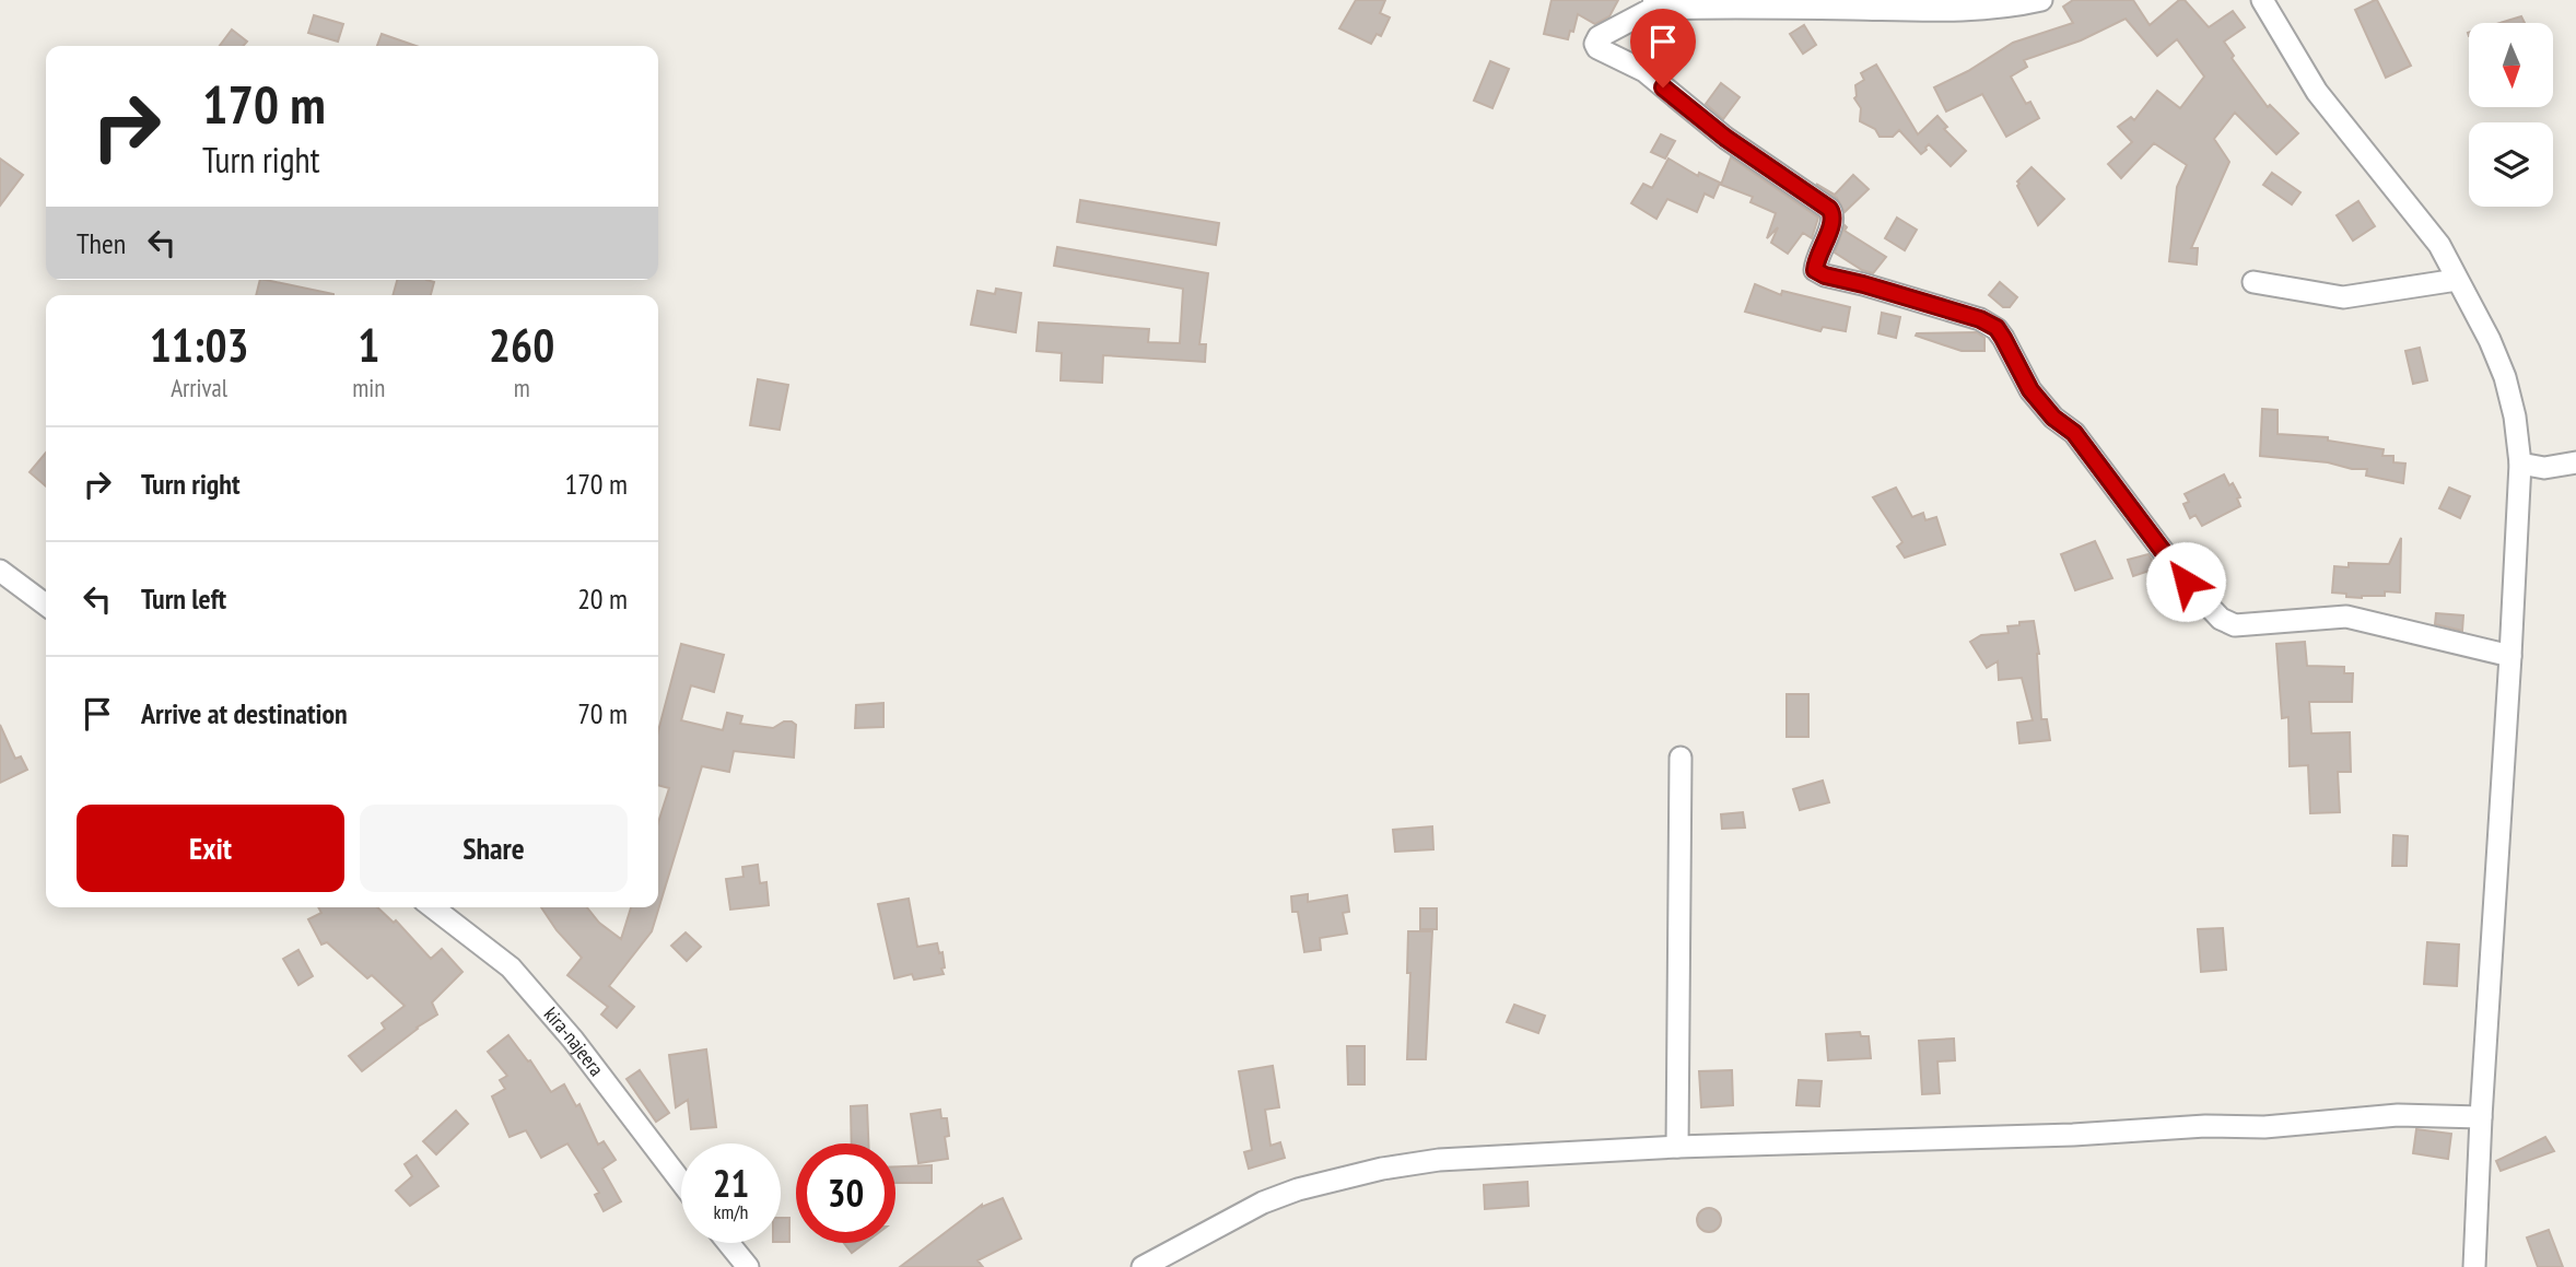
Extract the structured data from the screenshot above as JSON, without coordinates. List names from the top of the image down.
{
  "streets": {
    "street": ["kira-najeera"]
  },
  "north": "bottom",
  "page": {
    "turn": ["170 m", "Turn right"],
    "then": "Then",
    "eta": [
      "11:03",
      "Arrival",
      "1",
      "min",
      "260",
      "m"
    ],
    "list": [
      {
        "name": "Turn right",
        "value": "170 m"
      },
      {
        "name": "Turn left",
        "value": "20 m"
      },
      {
        "name": "Arrive at destination",
        "value": "70 m"
      }
    ],
    "buttons": ["Exit", "Share"],
    "speed": "21 km/h",
    "limit": "30"
  }
}
